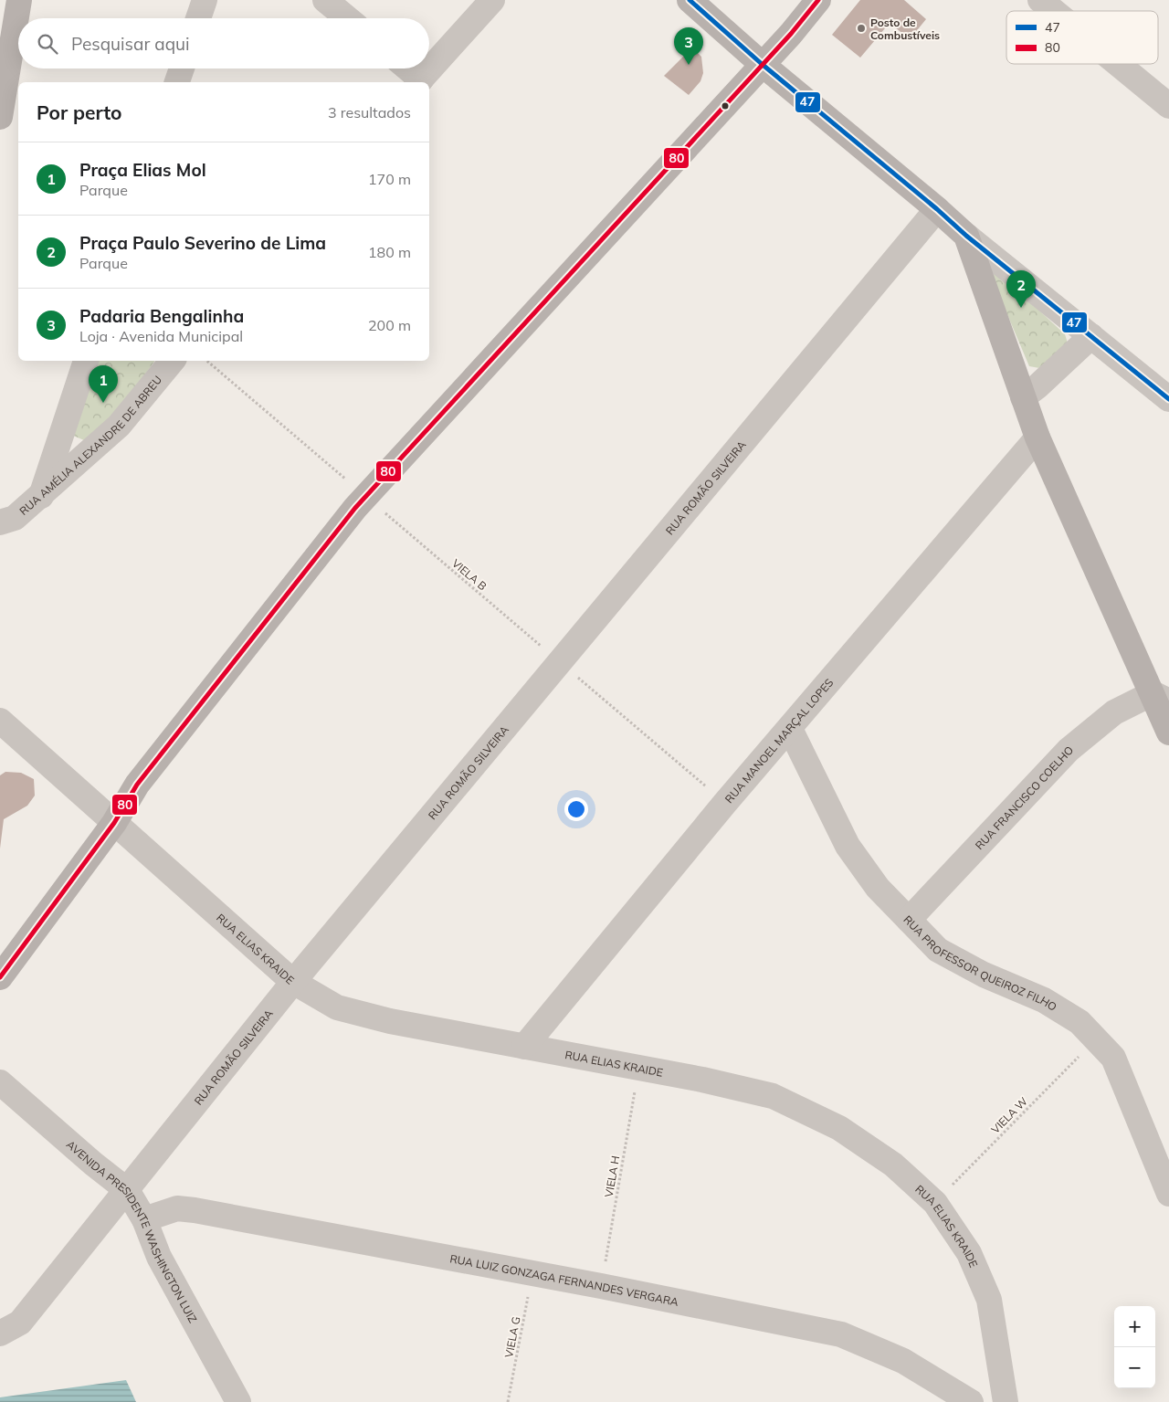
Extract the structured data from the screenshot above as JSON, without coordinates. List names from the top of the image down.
{
  "streets": {
    "street": [
      "RUA AMÉLIA ALEXANDRE DE ABREU",
      "RUA ROMÃO SILVEIRA",
      "RUA MANOEL MARÇAL LOPES",
      "RUA FRANCISCO COELHO",
      "RUA ELIAS KRAIDE",
      "RUA PROFESSOR QUEIROZ FILHO",
      "AVENIDA PRESIDENTE WASHINGTON LUIZ",
      "RUA LUIZ GONZAGA FERNANDES VERGARA"
    ],
    "path": [
      "VIELA B",
      "VIELA W",
      "VIELA H",
      "VIELA G"
    ]
  },
  "crossings": [
    ["RUA ROMÃO SILVEIRA", "VIELA B"],
    ["RUA ROMÃO SILVEIRA", "RUA ELIAS KRAIDE"],
    ["RUA ROMÃO SILVEIRA", "AVENIDA PRESIDENTE WASHINGTON LUIZ"],
    ["VIELA B", "RUA MANOEL MARÇAL LOPES"],
    ["RUA MANOEL MARÇAL LOPES", "RUA ELIAS KRAIDE"],
    ["RUA MANOEL MARÇAL LOPES", "RUA PROFESSOR QUEIROZ FILHO"],
    ["RUA FRANCISCO COELHO", "RUA PROFESSOR QUEIROZ FILHO"],
    ["RUA ELIAS KRAIDE", "VIELA W"],
    ["RUA ELIAS KRAIDE", "VIELA H"],
    ["RUA PROFESSOR QUEIROZ FILHO", "VIELA W"],
    ["VIELA H", "RUA LUIZ GONZAGA FERNANDES VERGARA"],
    ["AVENIDA PRESIDENTE WASHINGTON LUIZ", "RUA LUIZ GONZAGA FERNANDES VERGARA"],
    ["RUA LUIZ GONZAGA FERNANDES VERGARA", "VIELA G"]
  ],
  "places": ["Posto de Combustíveis"],
  "lines": ["transit line 47", "transit line 80"],
  "legend": ["47", "80"],
  "page": {
    "search": "Pesquisar aqui",
    "pins": ["3", "2", "1"],
    "heading": ["Por perto", "3 resultados"],
    "list": [
      {
        "mark": "1",
        "name": "Praça Elias Mol",
        "note": "Parque",
        "value": "170 m"
      },
      {
        "mark": "2",
        "name": "Praça Paulo Severino de Lima",
        "note": "Parque",
        "value": "180 m"
      },
      {
        "mark": "3",
        "name": "Padaria Bengalinha",
        "note": "Loja · Avenida Municipal",
        "value": "200 m"
      }
    ],
    "map_buttons": ["+", "−"]
  }
}
